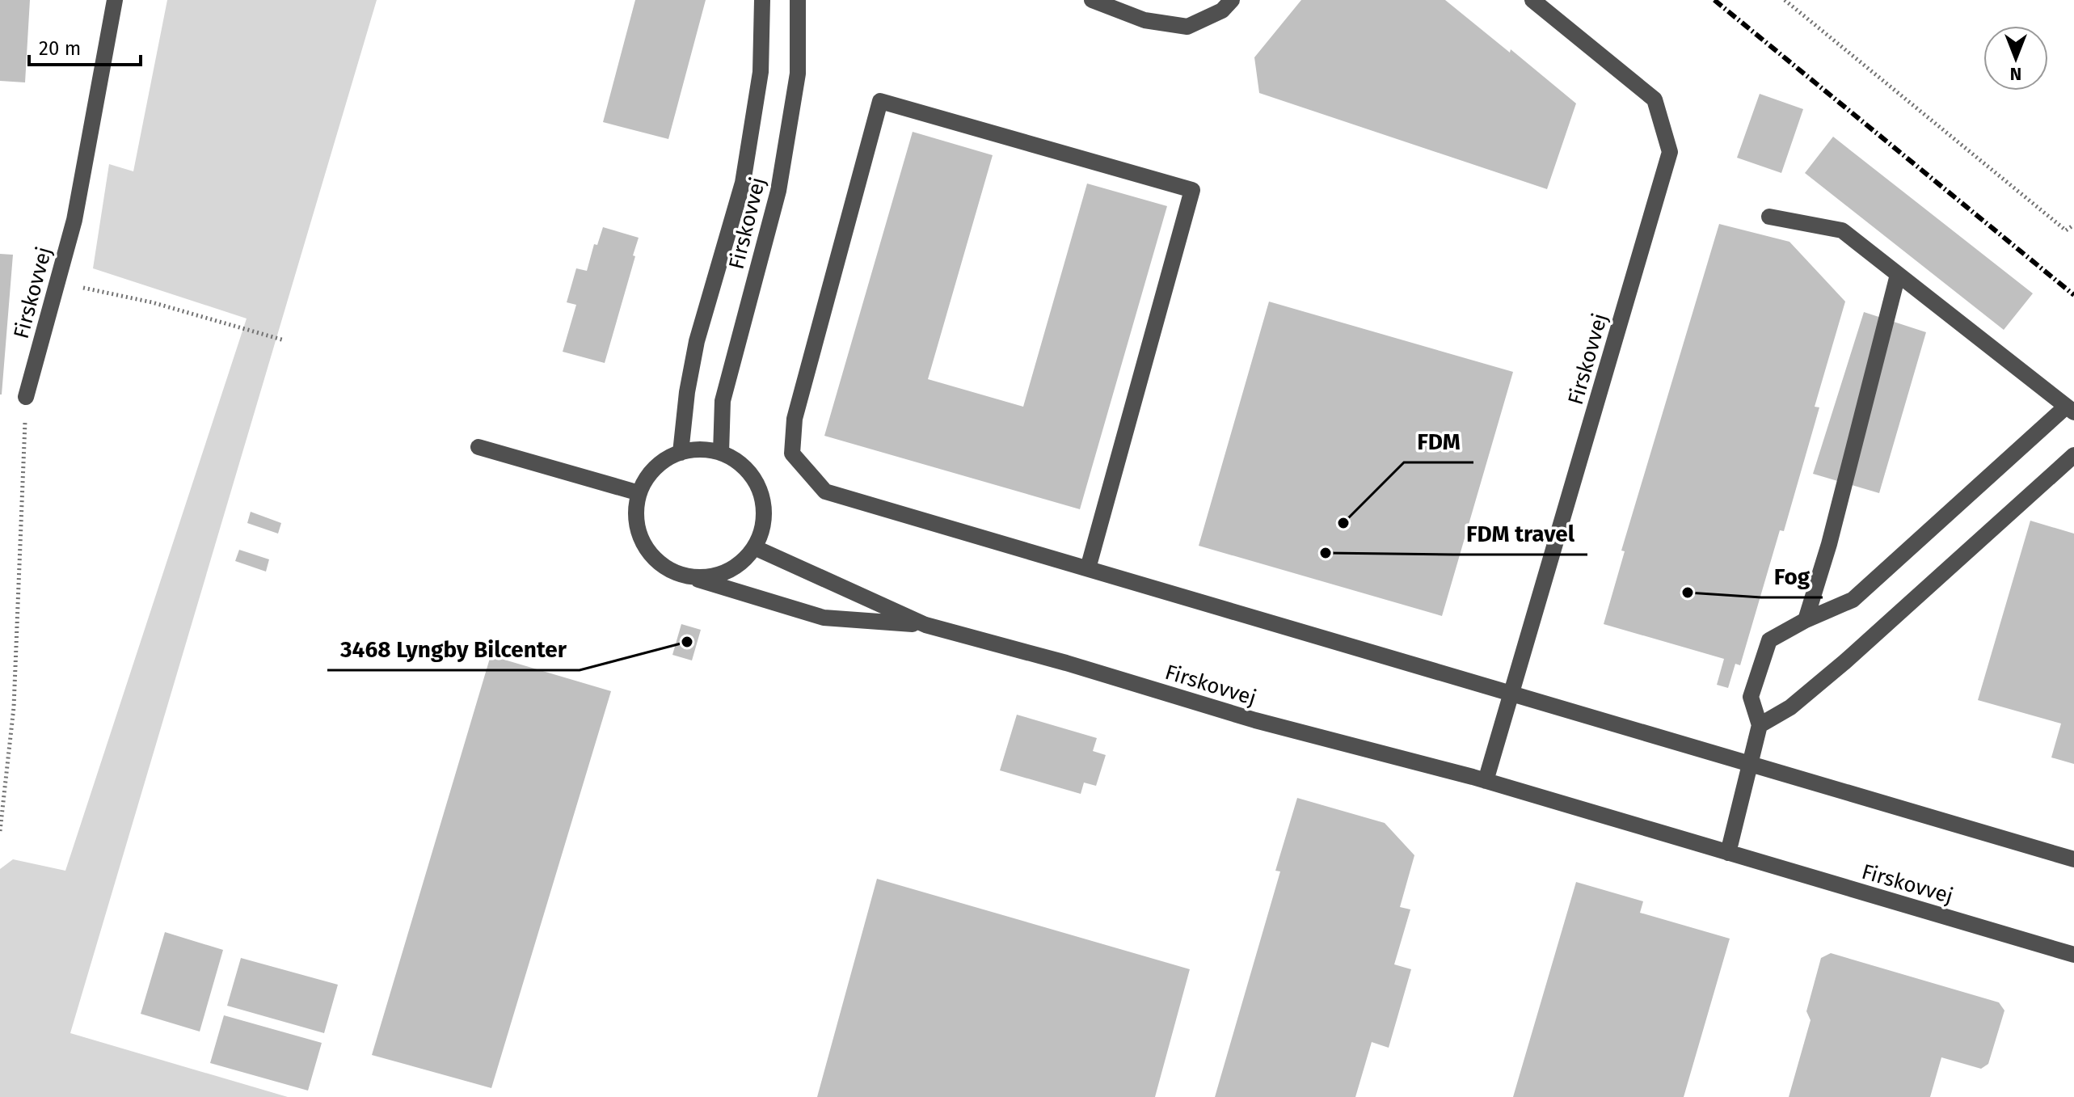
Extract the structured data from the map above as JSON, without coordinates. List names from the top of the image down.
{
  "streets": {
    "street": ["Firskovvej"]
  },
  "places": [
    "FDM",
    "FDM travel",
    "Fog",
    "3468 Lyngby Bilcenter"
  ],
  "scale_bar": "20 m",
  "north": "bottom"
}
